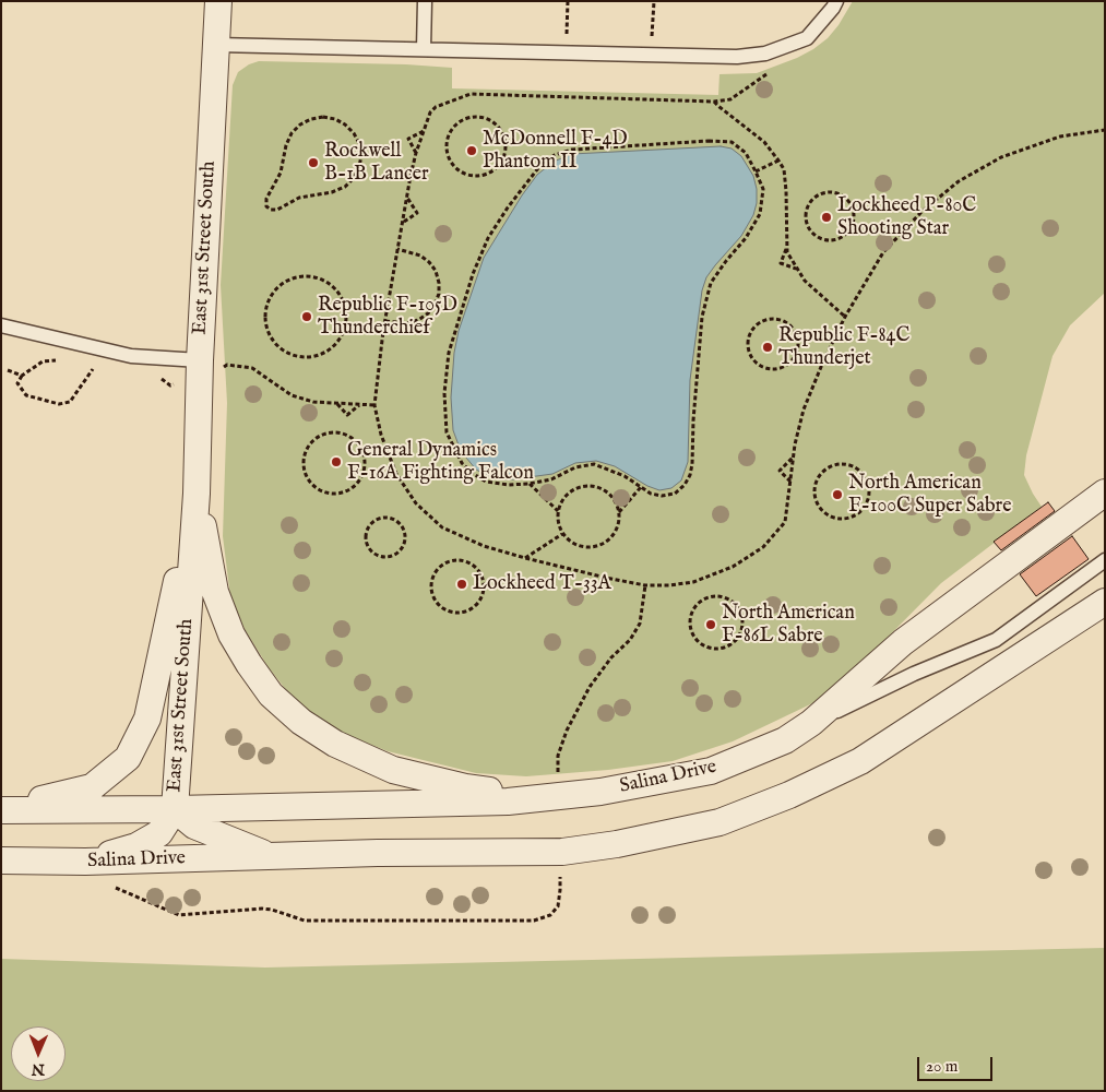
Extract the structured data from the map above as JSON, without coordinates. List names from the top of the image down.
{
  "streets": {
    "street": ["East 31st Street South", "Salina Drive"]
  },
  "crossings": [
    ["East 31st Street South", "Salina Drive"]
  ],
  "places": [
    "McDonnell F-4D Phantom II",
    "Rockwell B-1B Lancer",
    "Lockheed P-80C Shooting Star",
    "Republic F-105D Thunderchief",
    "Republic F-84C Thunderjet",
    "General Dynamics F-16A Fighting Falcon",
    "North American F-100C Super Sabre",
    "Lockheed T-33A",
    "North American F-86L Sabre"
  ],
  "scale_bar": "20 m",
  "north": "bottom"
}
